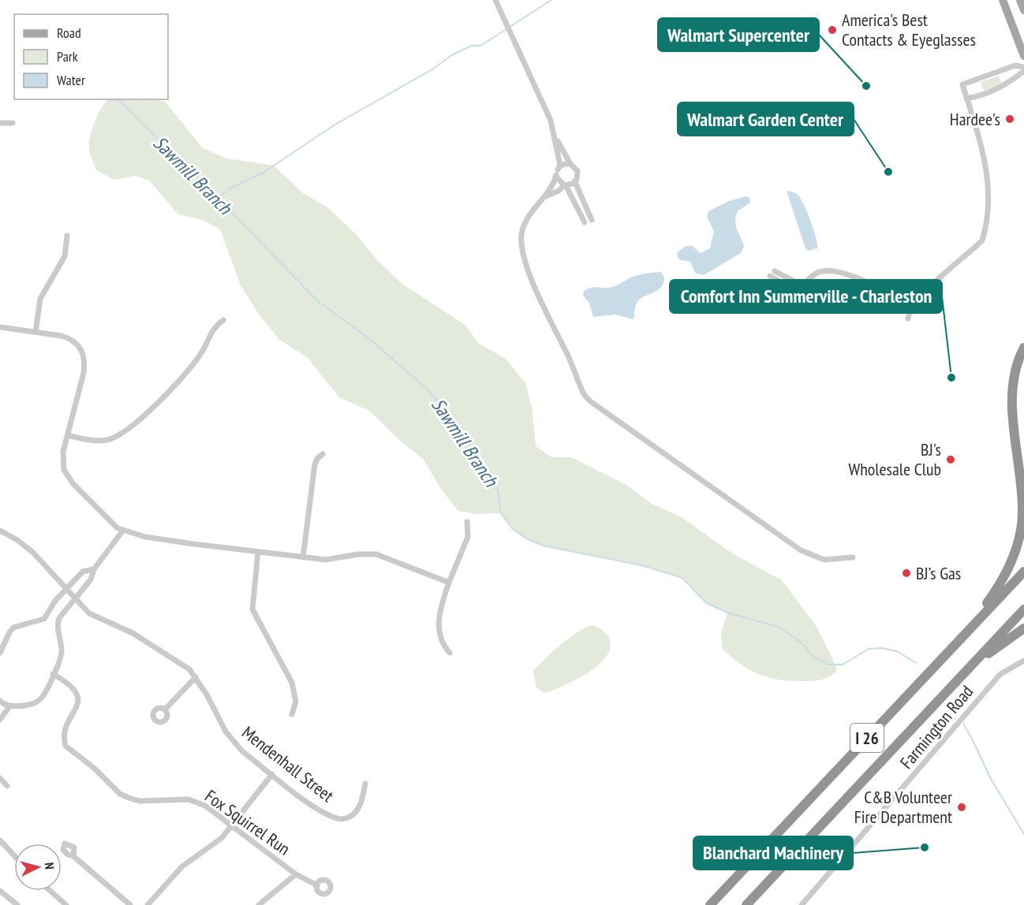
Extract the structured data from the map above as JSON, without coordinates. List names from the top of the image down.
{
  "streets": {
    "highway": ["I 26"],
    "street": ["Farmington Road", "Mendenhall Street", "Fox Squirrel Run"]
  },
  "water": ["Sawmill Branch"],
  "places": [
    "America's Best Contacts & Eyeglasses",
    "Walmart Supercenter",
    "Hardee's",
    "Walmart Garden Center",
    "Comfort Inn Summerville - Charleston",
    "BJ's Wholesale Club",
    "BJ’s Gas",
    "C&B Volunteer Fire Department",
    "Blanchard Machinery"
  ],
  "legend": ["Road", "Park", "Water"],
  "north": "right"
}
